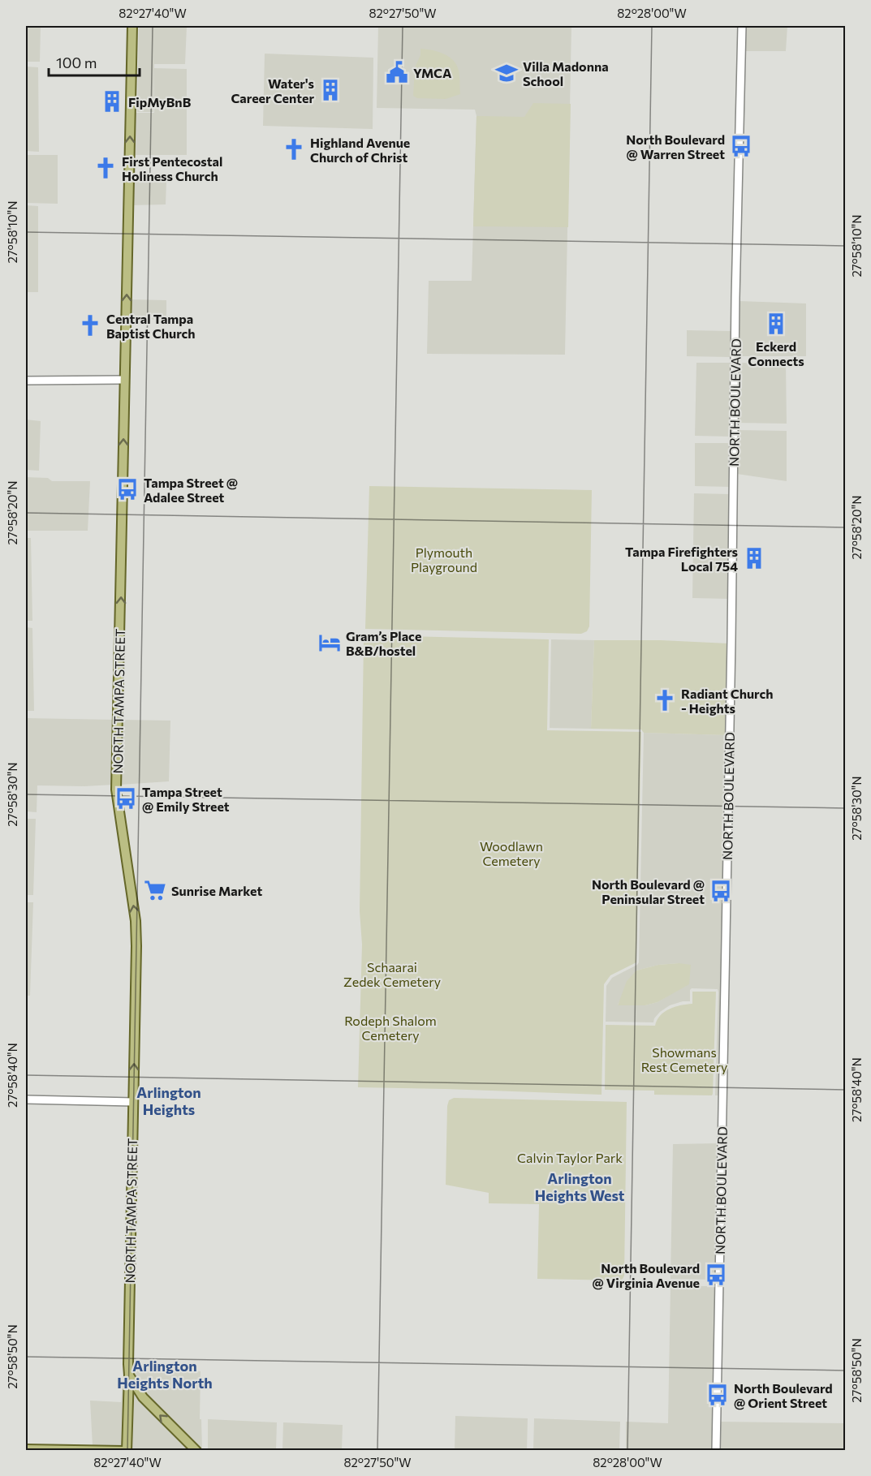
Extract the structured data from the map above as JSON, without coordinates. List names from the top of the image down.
{
  "streets": {
    "main road": ["NORTH TAMPA STREET"],
    "street": ["NORTH BOULEVARD"]
  },
  "one_way": ["NORTH TAMPA STREET"],
  "districts": ["Arlington Heights", "Arlington Heights West", "Arlington Heights North"],
  "parks": [
    "Plymouth Playground",
    "Woodlawn Cemetery",
    "Schaarai Zedek Cemetery",
    "Rodeph Shalom Cemetery",
    "Showmans Rest Cemetery",
    "Calvin Taylor Park"
  ],
  "places": {
    "public building": ["YMCA"],
    "school or university": ["Villa Madonna School"],
    "building": [
      "Water's Career Center",
      "FipMyBnB",
      "Eckerd Connects",
      "Tampa Firefighters Local 754"
    ],
    "bus stop": [
      "North Boulevard @ Warren Street",
      "Tampa Street @ Adalee Street",
      "Tampa Street @ Emily Street",
      "North Boulevard @ Peninsular Street",
      "North Boulevard @ Virginia Avenue",
      "North Boulevard @ Orient Street"
    ],
    "church": [
      "Highland Avenue Church of Christ",
      "First Pentecostal Holiness Church",
      "Central Tampa Baptist Church",
      "Radiant Church - Heights"
    ],
    "hotel": ["Gram’s Place B&B/hostel"],
    "supermarket": ["Sunrise Market"]
  },
  "scale_bar": "100 m",
  "coordinates": [
    "82°27'40\"W",
    "82°27'50\"W",
    "82°28'00\"W",
    "27°58'10\"N",
    "27°58'20\"N",
    "27°58'30\"N",
    "27°58'40\"N",
    "27°58'50\"N"
  ]
}
